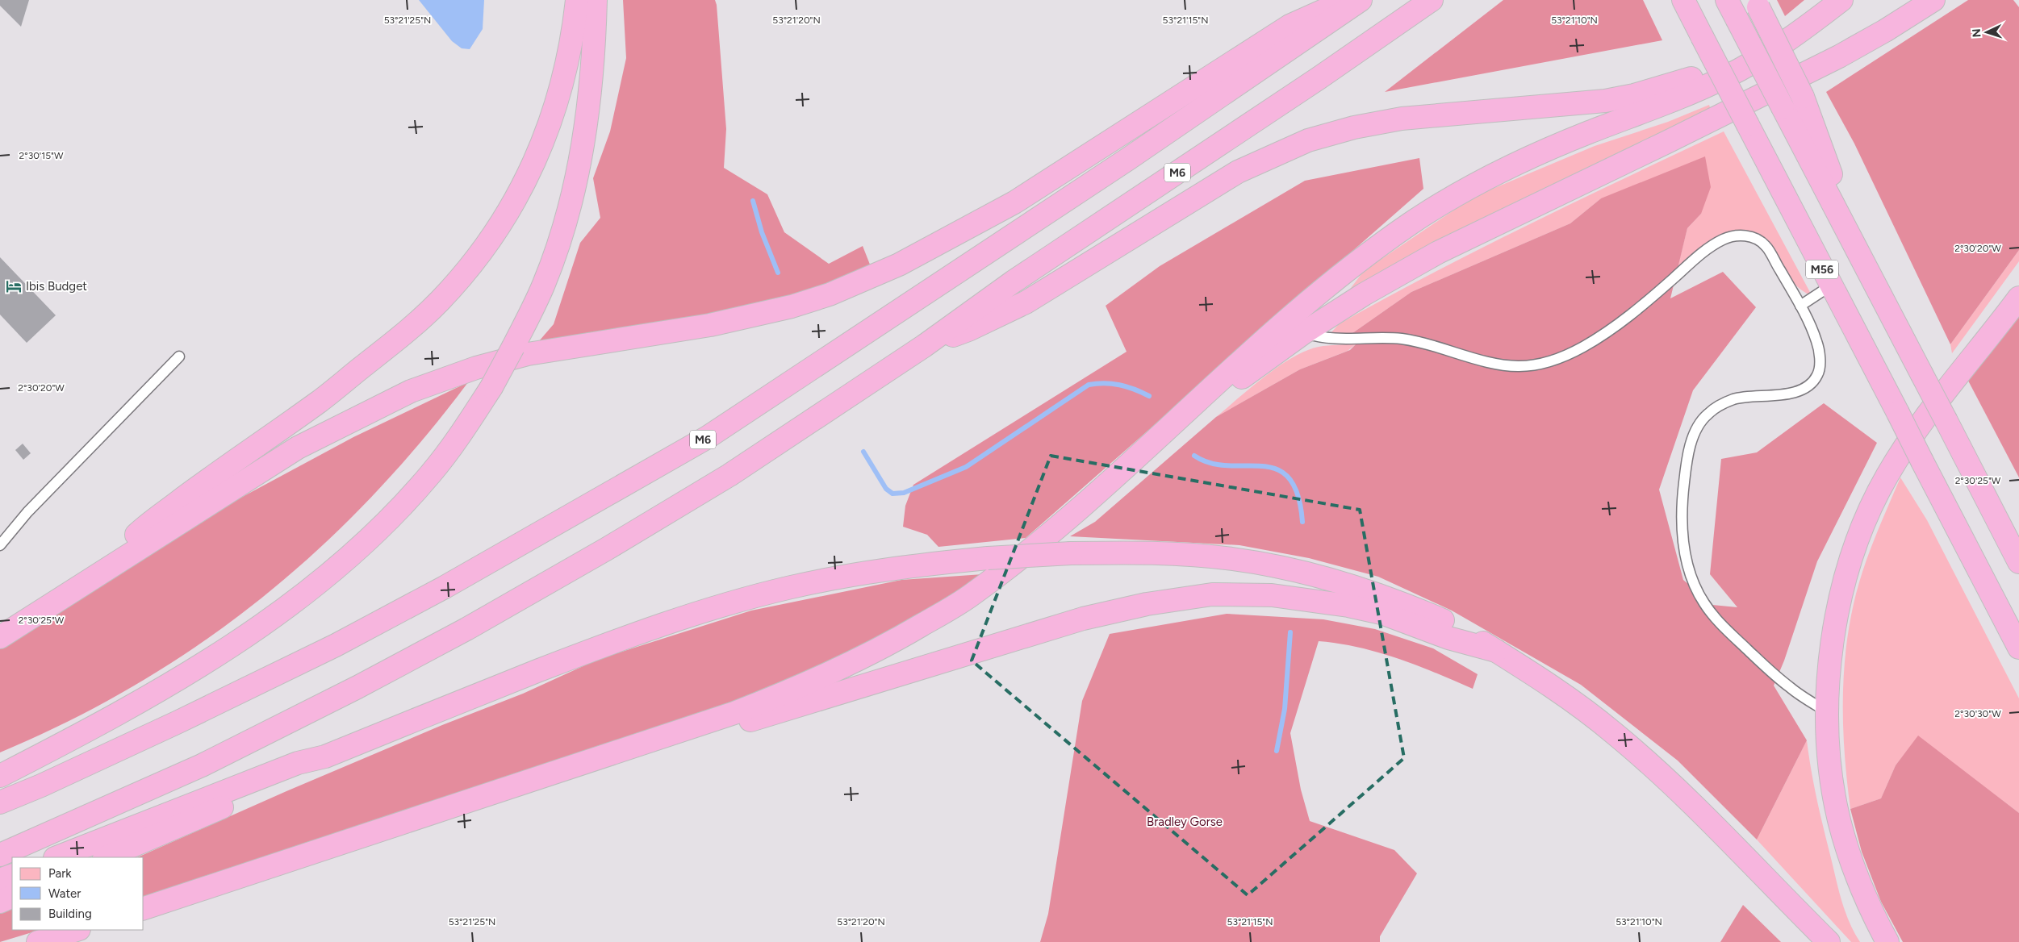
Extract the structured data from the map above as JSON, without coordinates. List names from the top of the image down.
{
  "streets": {
    "highway": ["M6", "M56"]
  },
  "parks": ["Bradley Gorse"],
  "places": {
    "hotel": ["Ibis Budget"]
  },
  "legend": ["Park", "Water", "Building"],
  "north": "left",
  "coordinates": [
    "53°21'25\"N",
    "53°21'20\"N",
    "53°21'15\"N",
    "53°21'10\"N",
    "2°30'15\"W",
    "2°30'20\"W",
    "2°30'25\"W",
    "2°30'30\"W"
  ]
}
